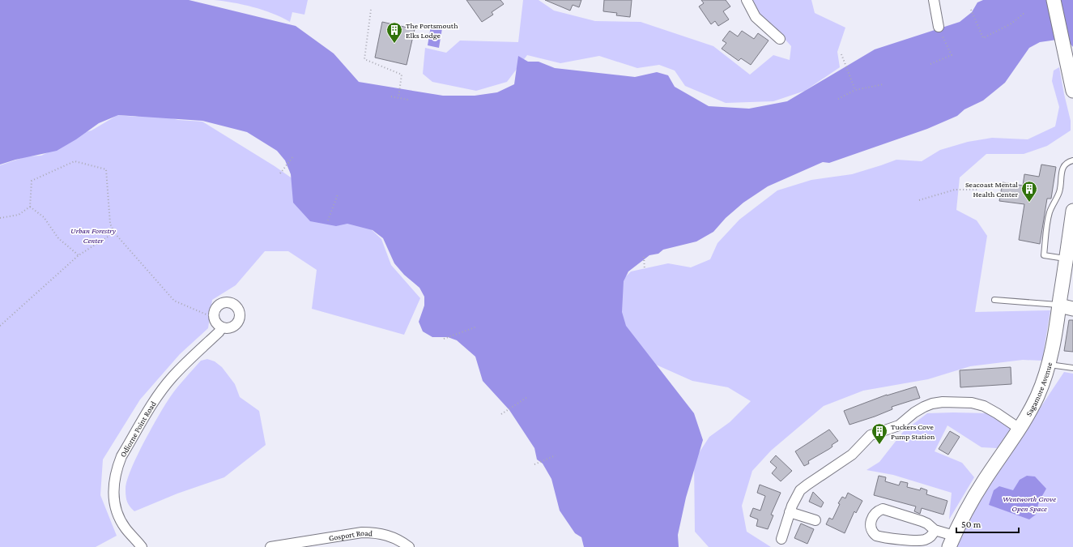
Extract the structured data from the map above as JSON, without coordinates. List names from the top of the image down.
{
  "streets": {
    "main road": ["Sagamore Avenue"],
    "street": ["Odiorne Point Road", "Gosport Road"]
  },
  "parks": ["Urban Forestry Center", "Wentworth Grove Open Space"],
  "places": {
    "building": ["The Portsmouth Elks Lodge", "Seacoast Mental Health Center", "Tuckers Cove Pump Station"]
  },
  "scale_bar": "50 m"
}
